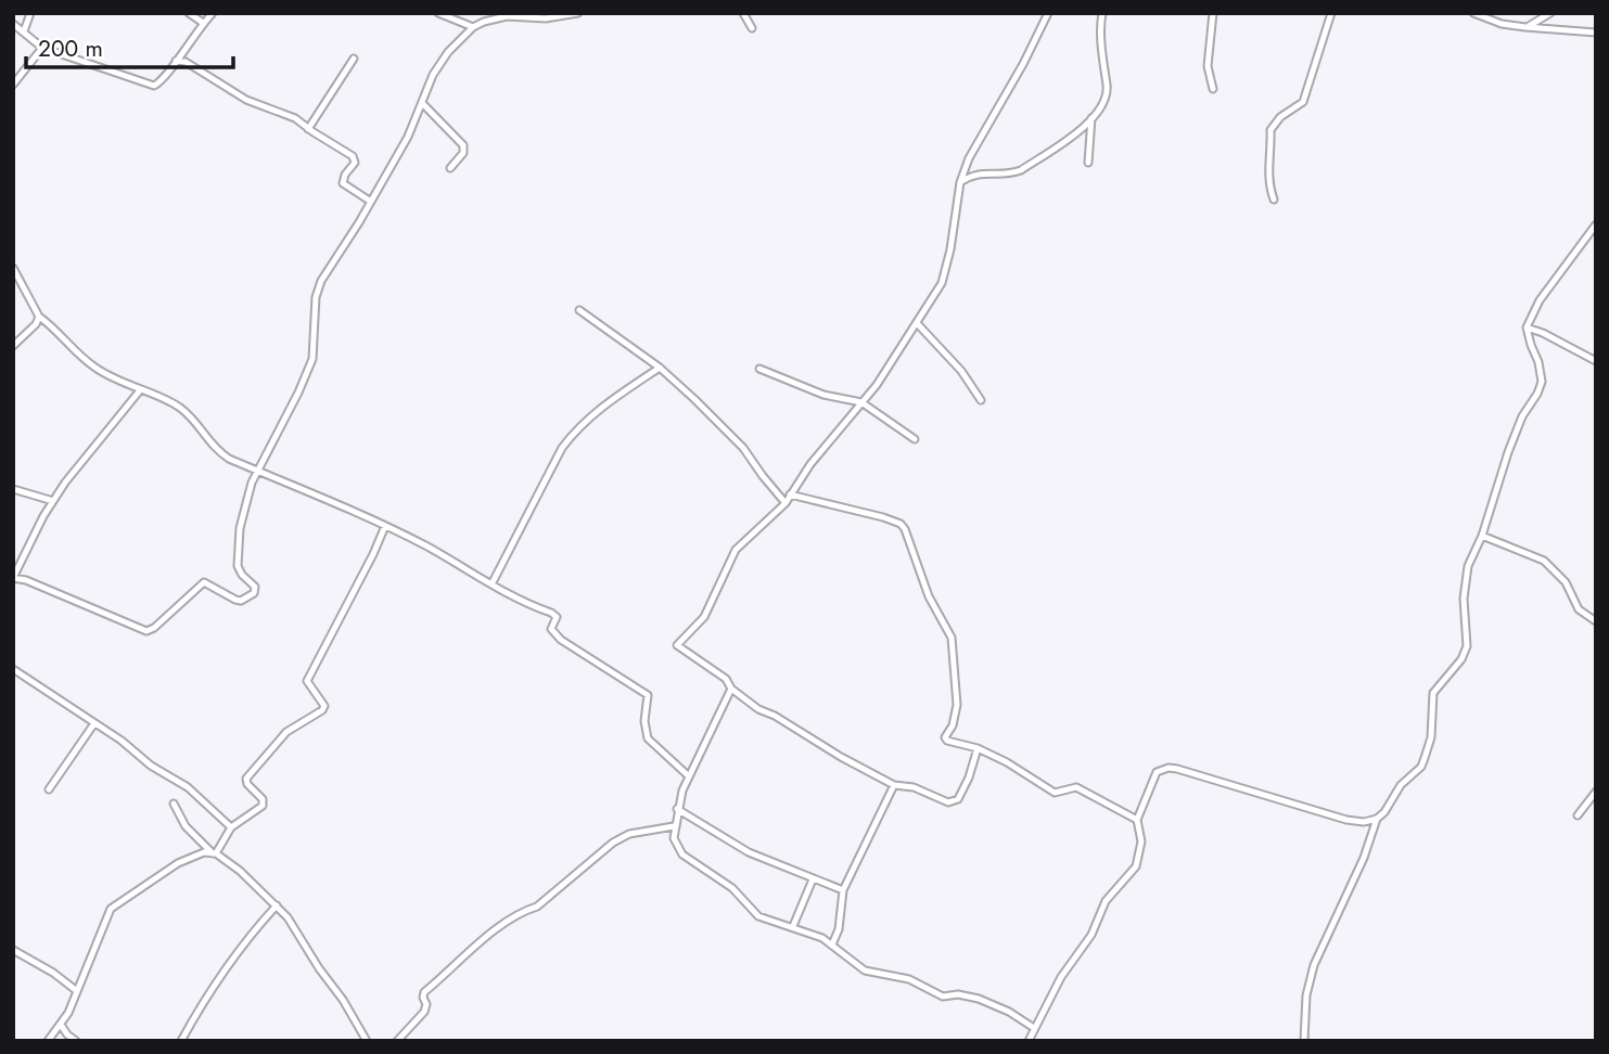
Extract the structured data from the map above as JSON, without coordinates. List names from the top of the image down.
{
  "scale_bar": "200 m"
}
